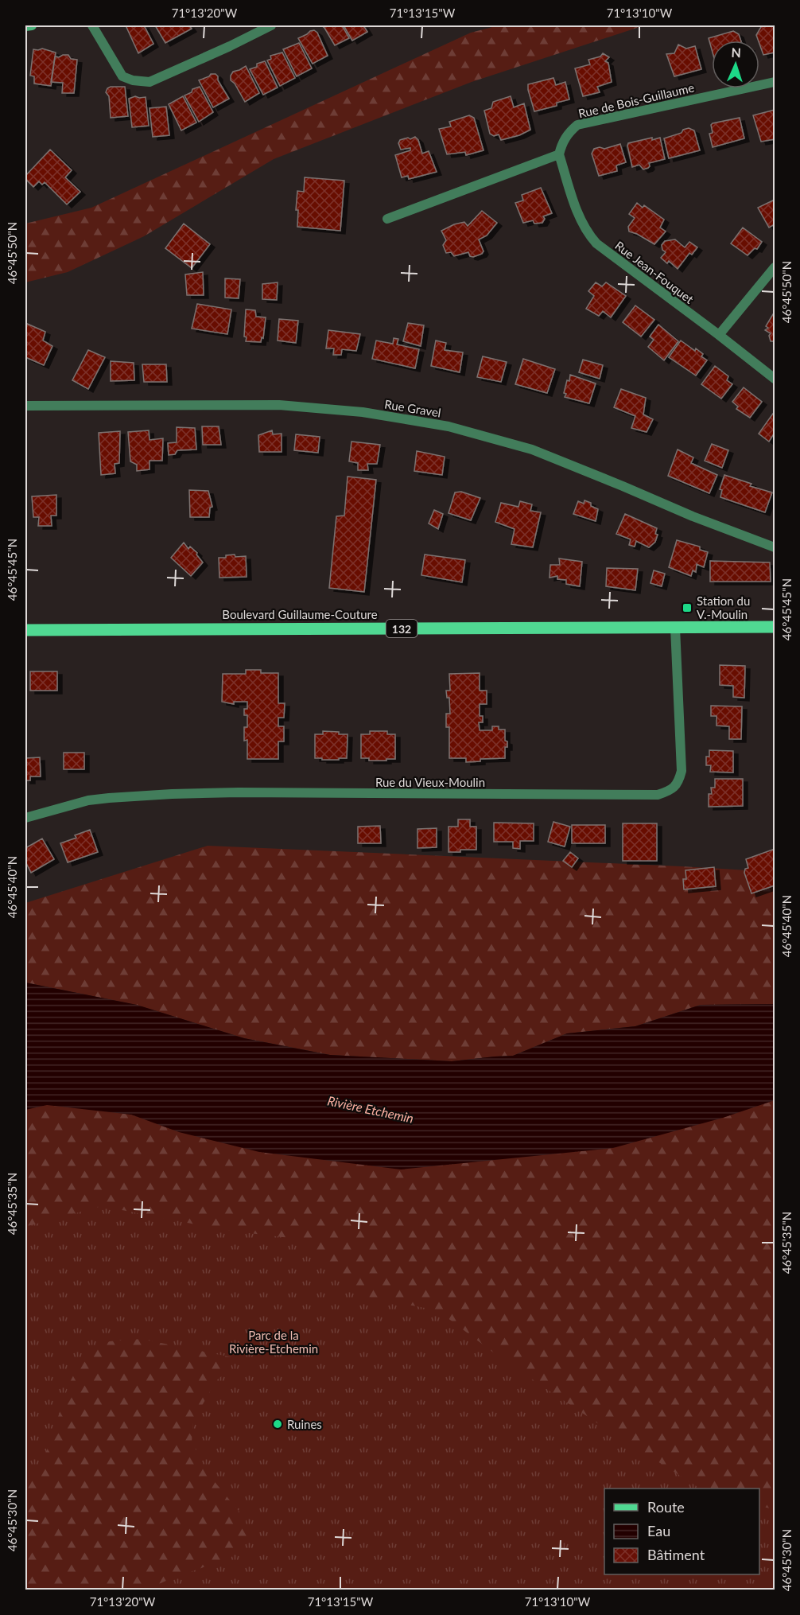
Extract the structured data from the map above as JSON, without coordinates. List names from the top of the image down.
{
  "streets": {
    "main road": ["Boulevard Guillaume-Couture", "132"],
    "street": [
      "Rue de Bois-Guillaume",
      "Rue Jean-Fouquet",
      "Rue Gravel",
      "Rue du Vieux-Moulin"
    ]
  },
  "crossings": [
    ["Rue de Bois-Guillaume", "Rue Jean-Fouquet"],
    ["Boulevard Guillaume-Couture", "Rue du Vieux-Moulin"]
  ],
  "water": ["Rivière Etchemin"],
  "parks": ["Parc de la Rivière-Etchemin"],
  "places": {
    "transit": ["Station du V.-Moulin"],
    "other": ["Ruines"]
  },
  "legend": ["Route", "Eau", "Bâtiment"],
  "north": "top",
  "coordinates": [
    "71°13'20\"W",
    "71°13'15\"W",
    "71°13'10\"W",
    "46°45'50\"N",
    "46°45'45\"N",
    "46°45'40\"N",
    "46°45'35\"N",
    "46°45'30\"N"
  ]
}
